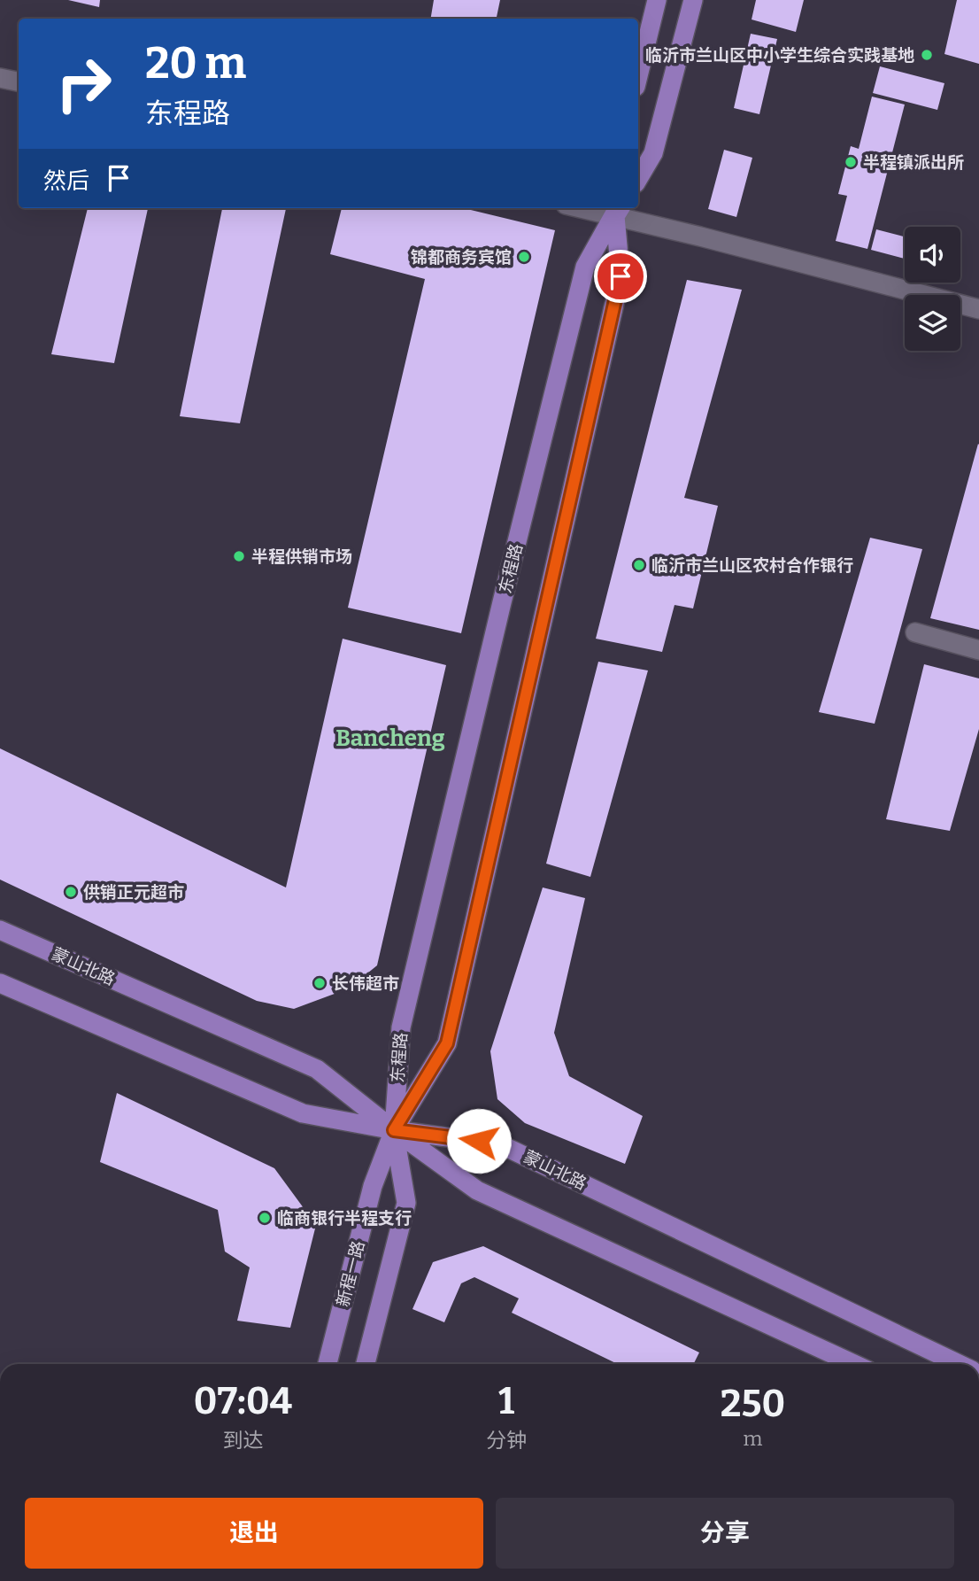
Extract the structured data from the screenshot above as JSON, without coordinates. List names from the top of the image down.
{
  "streets": {
    "main road": ["东程路", "蒙山北路", "新程一路"]
  },
  "crossings": [
    ["东程路", "蒙山北路"],
    ["东程路", "新程一路"],
    ["蒙山北路", "新程一路"]
  ],
  "districts": ["Bancheng"],
  "places": [
    "临沂市兰山区中小学生综合实践基地",
    "半程镇派出所",
    "锦都商务宾馆",
    "半程供销市场",
    "临沂市兰山区农村合作银行",
    "供销正元超市",
    "长伟超市",
    "临商银行半程支行"
  ],
  "page": {
    "turn": ["20 m", "东程路"],
    "then": "然后",
    "eta": [
      "07:04",
      "到达",
      "1",
      "分钟",
      "250",
      "m"
    ],
    "buttons": ["退出", "分享"]
  }
}
